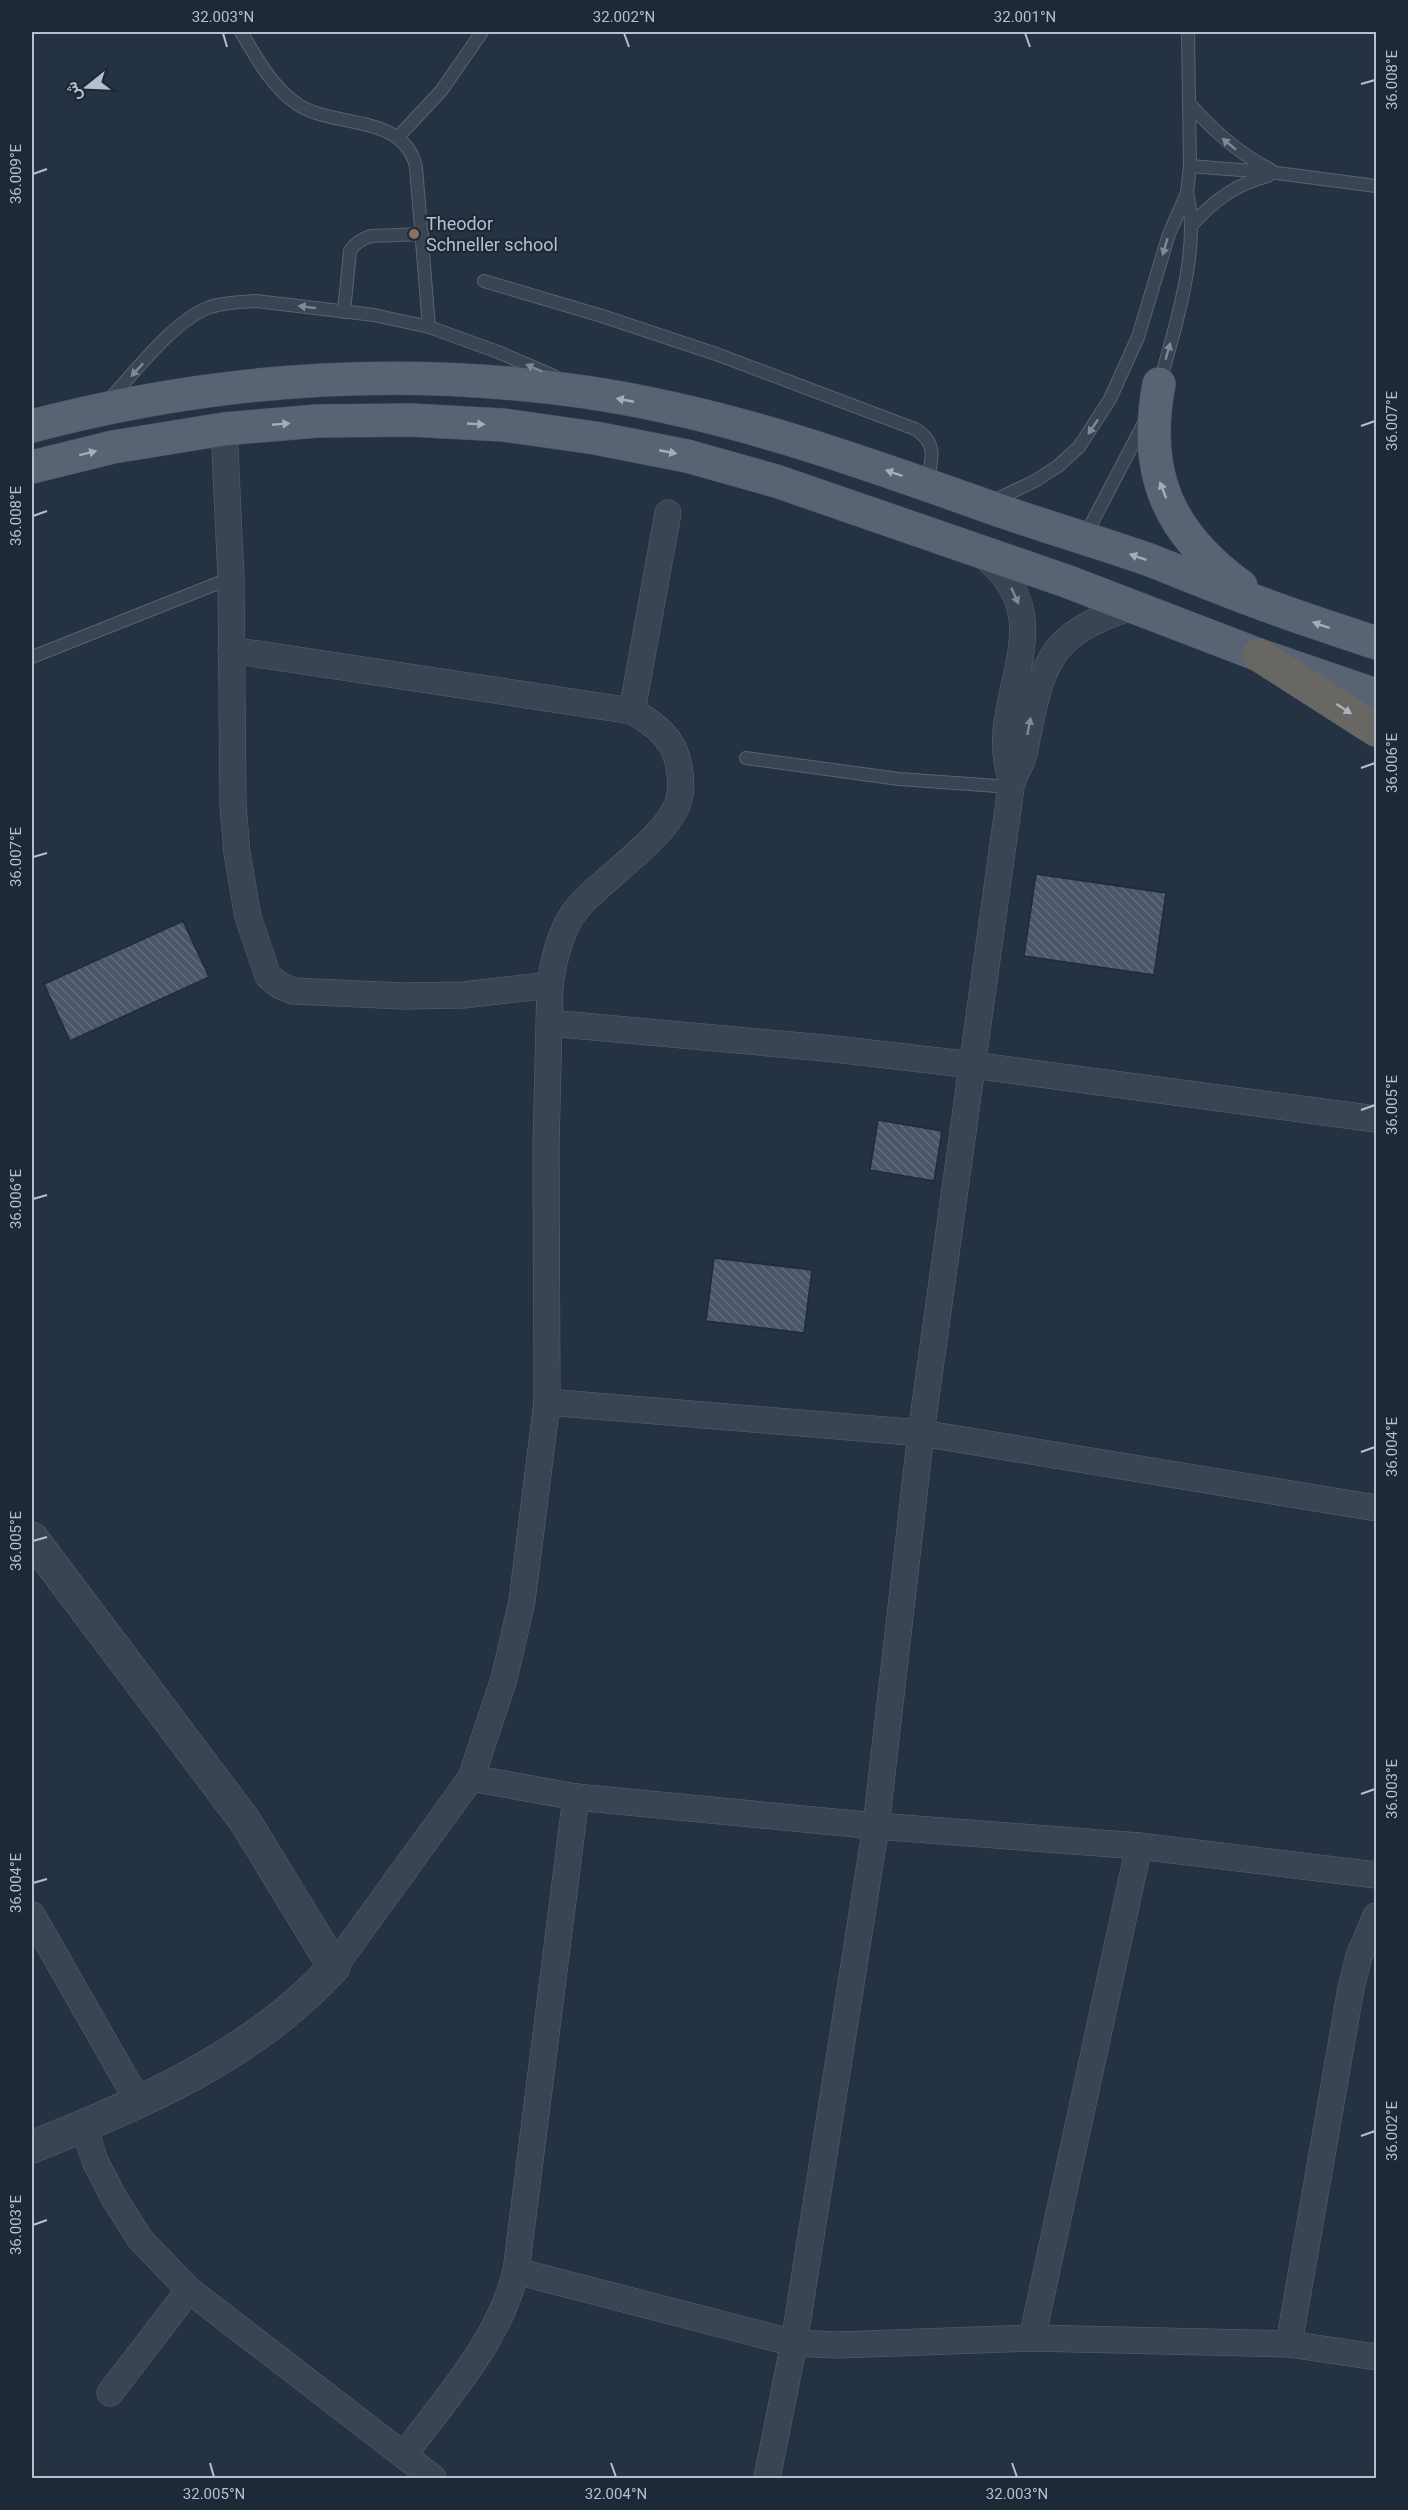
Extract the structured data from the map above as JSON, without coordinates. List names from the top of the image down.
{
  "places": ["Theodor Schneller school"],
  "north": "left",
  "coordinates": [
    "32.003°N",
    "32.002°N",
    "32.001°N",
    "36.008°E",
    "36.009°E",
    "36.007°E",
    "36.006°E",
    "36.005°E",
    "36.004°E",
    "36.003°E",
    "36.002°E",
    "32.005°N",
    "32.004°N"
  ]
}
